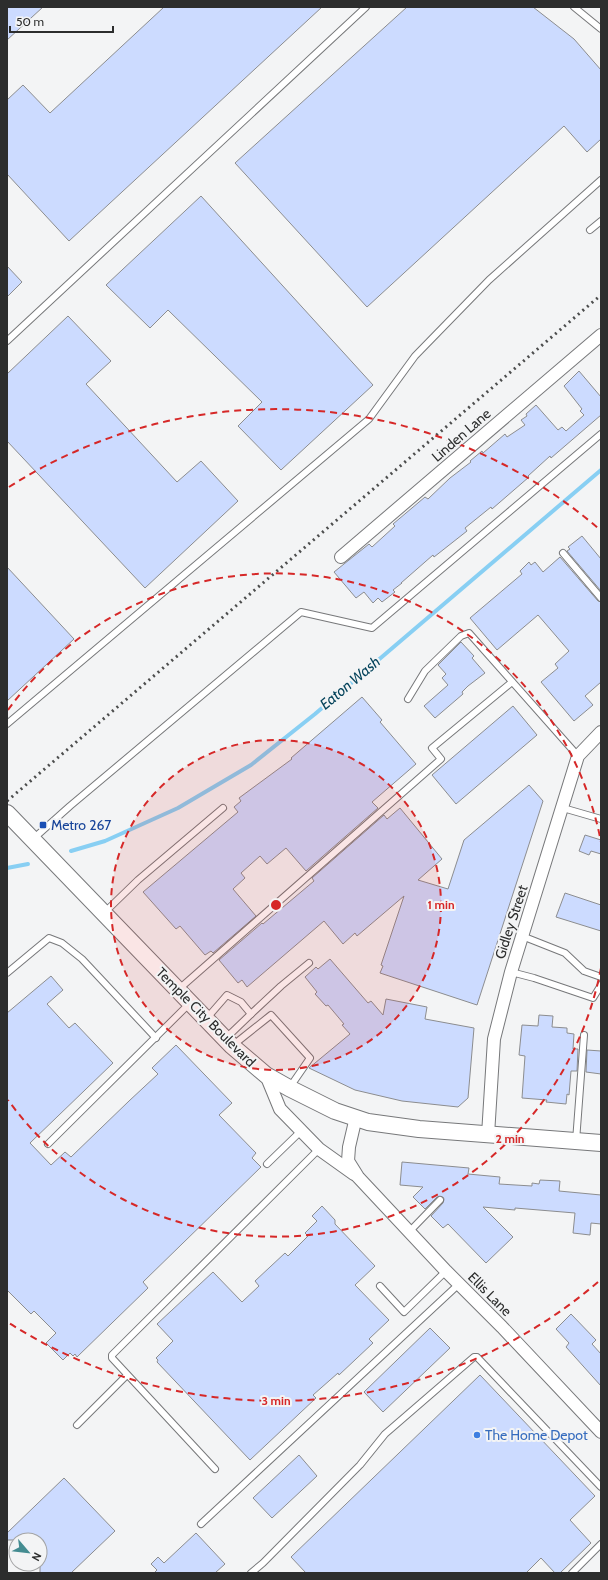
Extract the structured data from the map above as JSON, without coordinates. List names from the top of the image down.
{
  "streets": {
    "main road": ["Temple City Boulevard"],
    "street": ["Linden Lane", "Gidley Street", "Ellis Lane"]
  },
  "crossings": [
    ["Gidley Street", "Temple City Boulevard"],
    ["Temple City Boulevard", "Ellis Lane"]
  ],
  "water": ["Eaton Wash"],
  "places": {
    "transit": ["Metro 267"],
    "other": ["The Home Depot"]
  },
  "scale_bar": "50 m",
  "north": "bottom right",
  "rings": ["1 min", "2 min", "3 min"]
}
